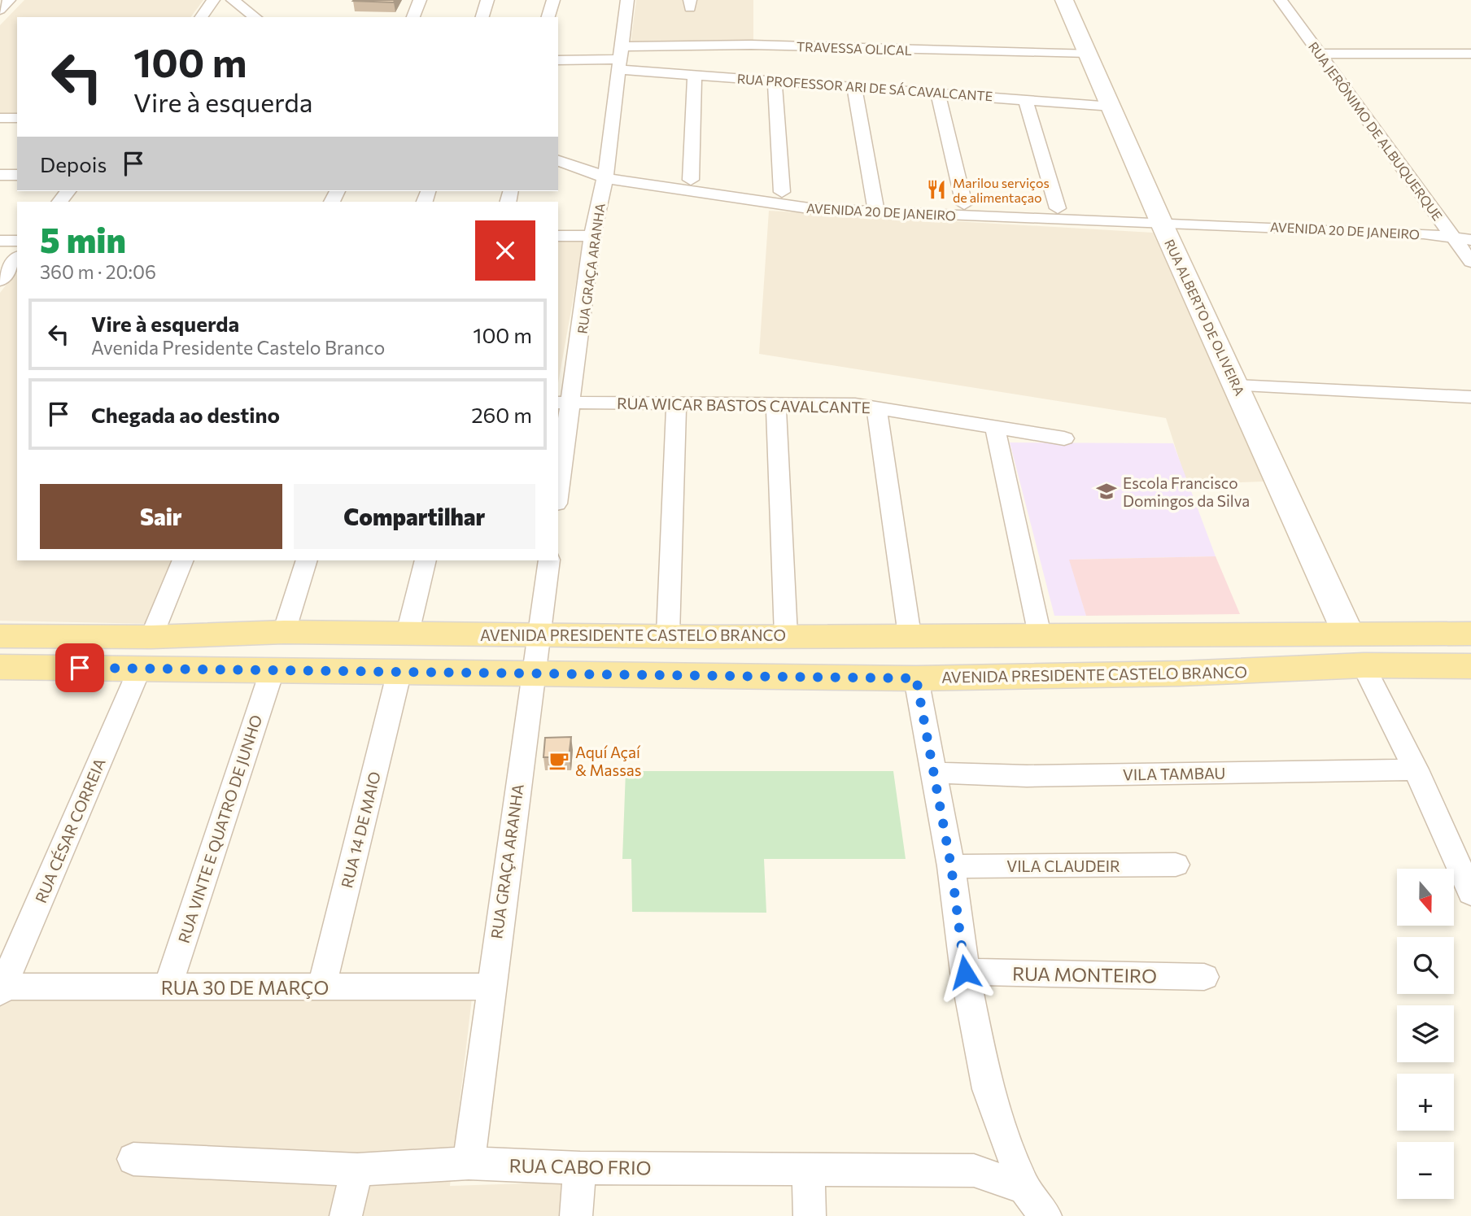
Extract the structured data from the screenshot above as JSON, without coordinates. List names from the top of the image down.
{
  "streets": {
    "main road": ["AVENIDA PRESIDENTE CASTELO BRANCO"],
    "street": [
      "TRAVESSA OLICAL",
      "RUA PROFESSOR ARI DE SÁ CAVALCANTE",
      "RUA JERÔNIMO DE ALBUQUERQUE",
      "AVENIDA 20 DE JANEIRO",
      "RUA GRAÇA ARANHA",
      "RUA ALBERTO DE OLIVEIRA",
      "RUA WICAR BASTOS CAVALCANTE",
      "VILA TAMBAU",
      "RUA VINTE E QUATRO DE JUNHO",
      "RUA 14 DE MAIO",
      "RUA CÉSAR CORREIA",
      "VILA CLAUDEIR",
      "RUA MONTEIRO",
      "RUA 30 DE MARÇO",
      "RUA CABO FRIO"
    ]
  },
  "crossings": [
    ["TRAVESSA OLICAL", "RUA PROFESSOR ARI DE SÁ CAVALCANTE"],
    ["TRAVESSA OLICAL", "RUA GRAÇA ARANHA"],
    ["TRAVESSA OLICAL", "RUA ALBERTO DE OLIVEIRA"],
    ["RUA PROFESSOR ARI DE SÁ CAVALCANTE", "RUA GRAÇA ARANHA"],
    ["RUA PROFESSOR ARI DE SÁ CAVALCANTE", "RUA ALBERTO DE OLIVEIRA"],
    ["RUA JERÔNIMO DE ALBUQUERQUE", "AVENIDA 20 DE JANEIRO"],
    ["AVENIDA 20 DE JANEIRO", "RUA GRAÇA ARANHA"],
    ["AVENIDA 20 DE JANEIRO", "RUA ALBERTO DE OLIVEIRA"],
    ["RUA GRAÇA ARANHA", "RUA WICAR BASTOS CAVALCANTE"],
    ["RUA GRAÇA ARANHA", "AVENIDA PRESIDENTE CASTELO BRANCO"],
    ["RUA GRAÇA ARANHA", "RUA 30 DE MARÇO"],
    ["RUA GRAÇA ARANHA", "RUA CABO FRIO"],
    ["RUA ALBERTO DE OLIVEIRA", "AVENIDA PRESIDENTE CASTELO BRANCO"],
    ["AVENIDA PRESIDENTE CASTELO BRANCO", "RUA VINTE E QUATRO DE JUNHO"],
    ["AVENIDA PRESIDENTE CASTELO BRANCO", "RUA 14 DE MAIO"],
    ["AVENIDA PRESIDENTE CASTELO BRANCO", "RUA CÉSAR CORREIA"],
    ["RUA VINTE E QUATRO DE JUNHO", "RUA 30 DE MARÇO"],
    ["RUA 14 DE MAIO", "RUA 30 DE MARÇO"],
    ["RUA CÉSAR CORREIA", "RUA 30 DE MARÇO"]
  ],
  "places": {
    "restaurant": ["Marilou serviços de alimentaçao"],
    "school or university": ["Escola Francisco Domingos da Silva"],
    "cafe": ["Aquí Açaí & Massas"]
  },
  "north": "bottom",
  "page": {
    "turn": ["100 m", "Vire à esquerda"],
    "then": "Depois",
    "heading": ["5 min", "360 m · 20:06"],
    "list": [
      {
        "name": "Vire à esquerda",
        "note": "Avenida Presidente Castelo Branco",
        "value": "100 m"
      },
      {
        "name": "Chegada ao destino",
        "value": "260 m"
      }
    ],
    "buttons": ["Sair", "Compartilhar"],
    "map_buttons": ["+", "−"]
  }
}
